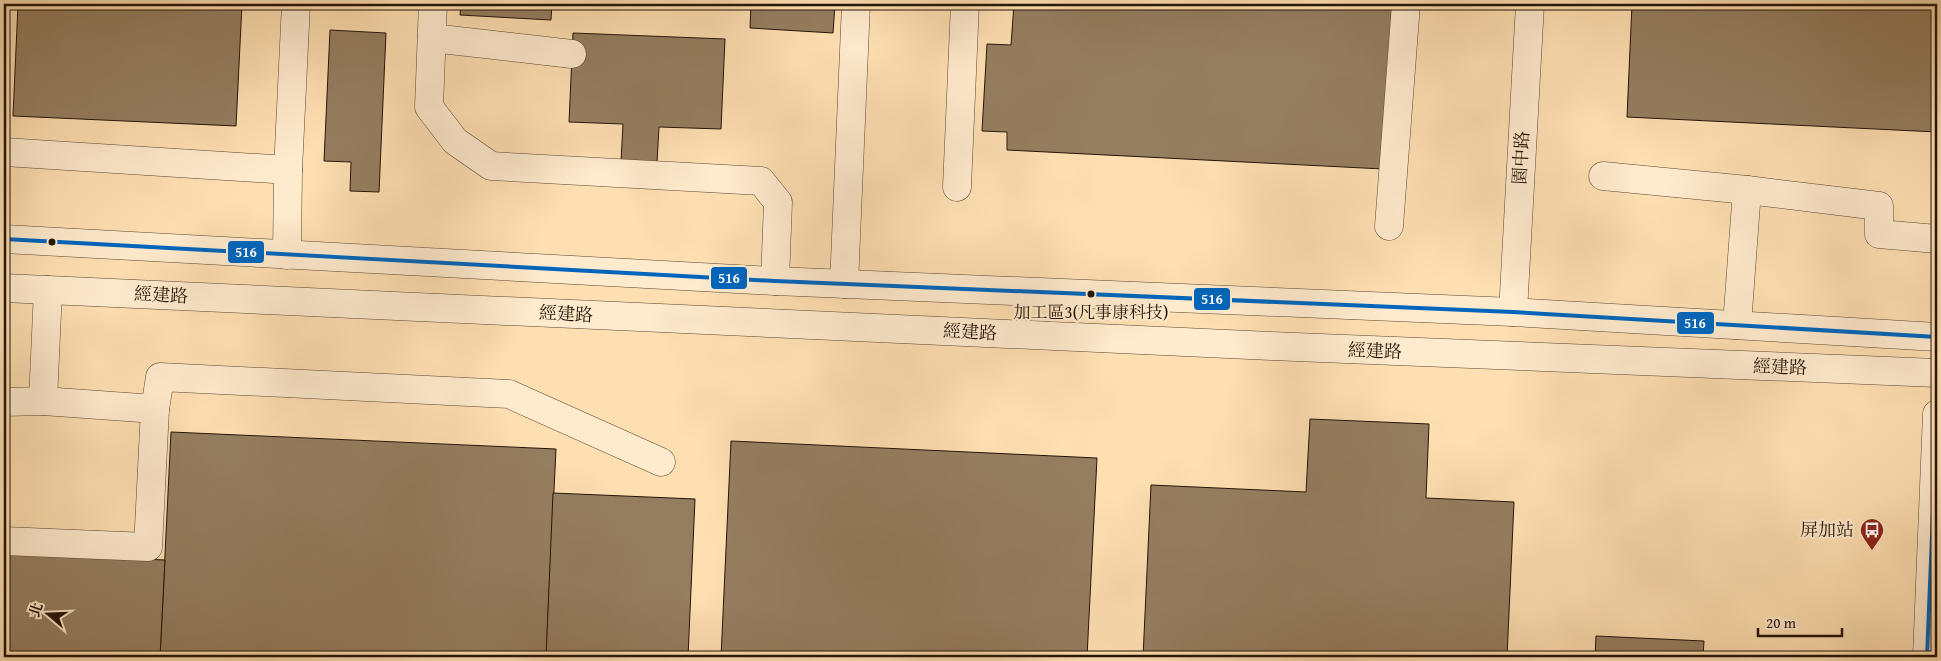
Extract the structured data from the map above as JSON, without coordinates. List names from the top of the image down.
{
  "streets": {
    "street": ["園中路", "經建路"]
  },
  "places": {
    "other": ["加工區3(凡事康科技)"],
    "bus stop": ["屏加站"]
  },
  "lines": ["transit line 516"],
  "scale_bar": "20 m",
  "north": "left"
}
